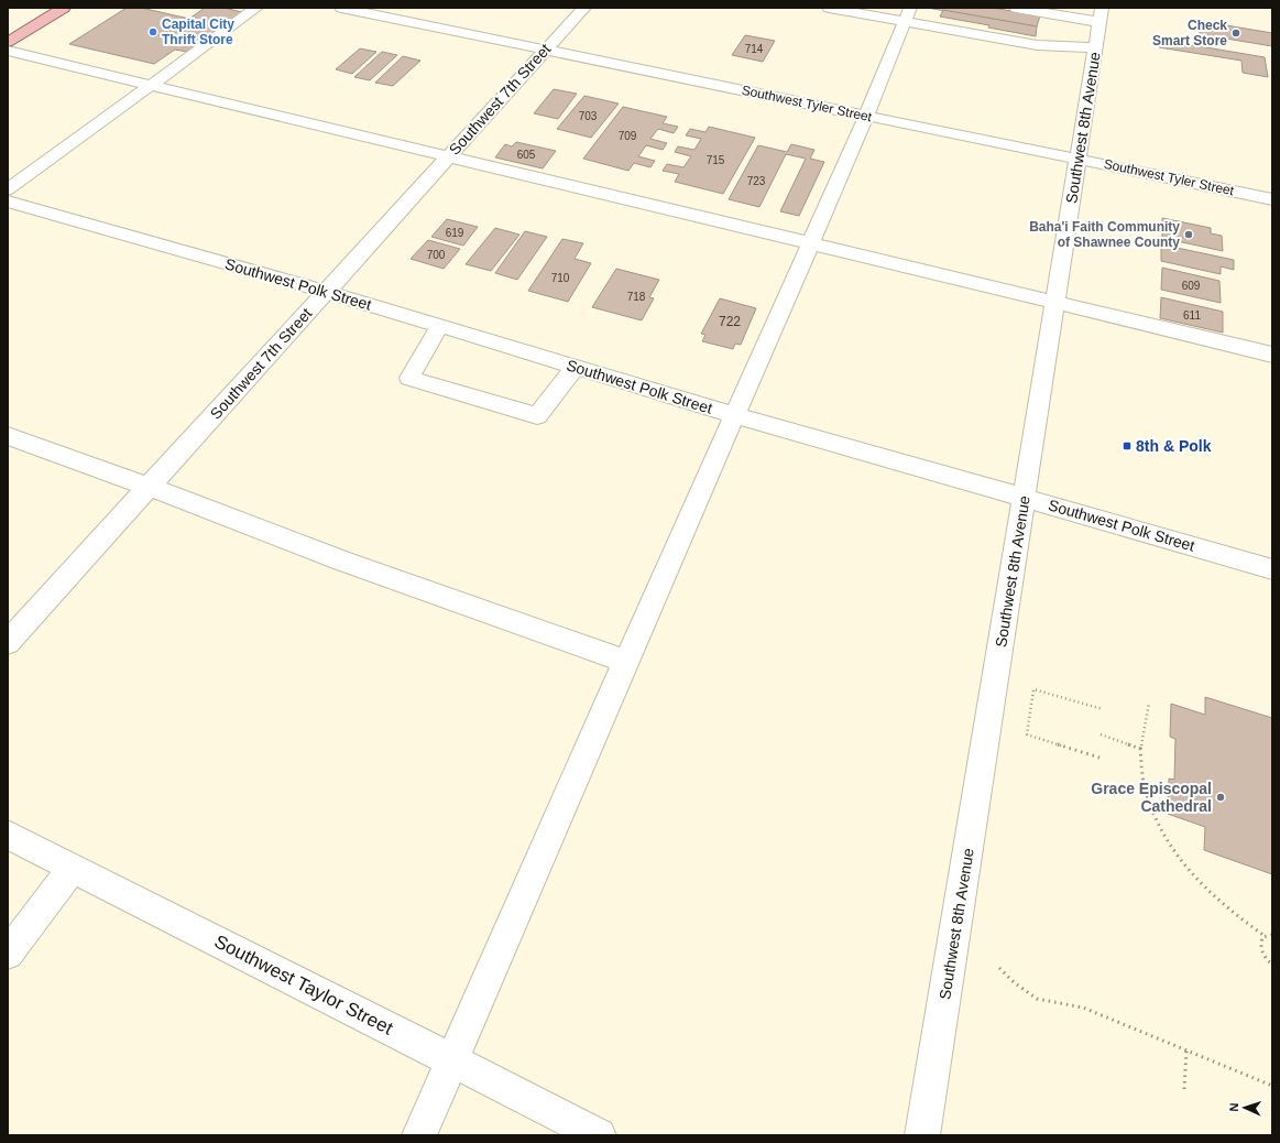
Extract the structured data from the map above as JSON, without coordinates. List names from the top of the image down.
{
  "streets": {
    "street": [
      "Southwest 7th Street",
      "Southwest Tyler Street",
      "Southwest 8th Avenue",
      "Southwest Polk Street",
      "Southwest Taylor Street"
    ]
  },
  "crossings": [
    ["Southwest 7th Street", "Southwest Tyler Street"],
    ["Southwest 7th Street", "Southwest Polk Street"],
    ["Southwest Tyler Street", "Southwest 8th Avenue"],
    ["Southwest 8th Avenue", "Southwest Polk Street"]
  ],
  "places": {
    "other": [
      "Capital City Thrift Store",
      "Check Smart Store",
      "Baha'i Faith Community of Shawnee County",
      "Grace Episcopal Cathedral"
    ],
    "transit": ["8th & Polk"]
  },
  "house_numbers": [
    "714",
    "703",
    "709",
    "605",
    "715",
    "723",
    "619",
    "700",
    "710",
    "609",
    "718",
    "611",
    "722"
  ],
  "north": "left"
}
